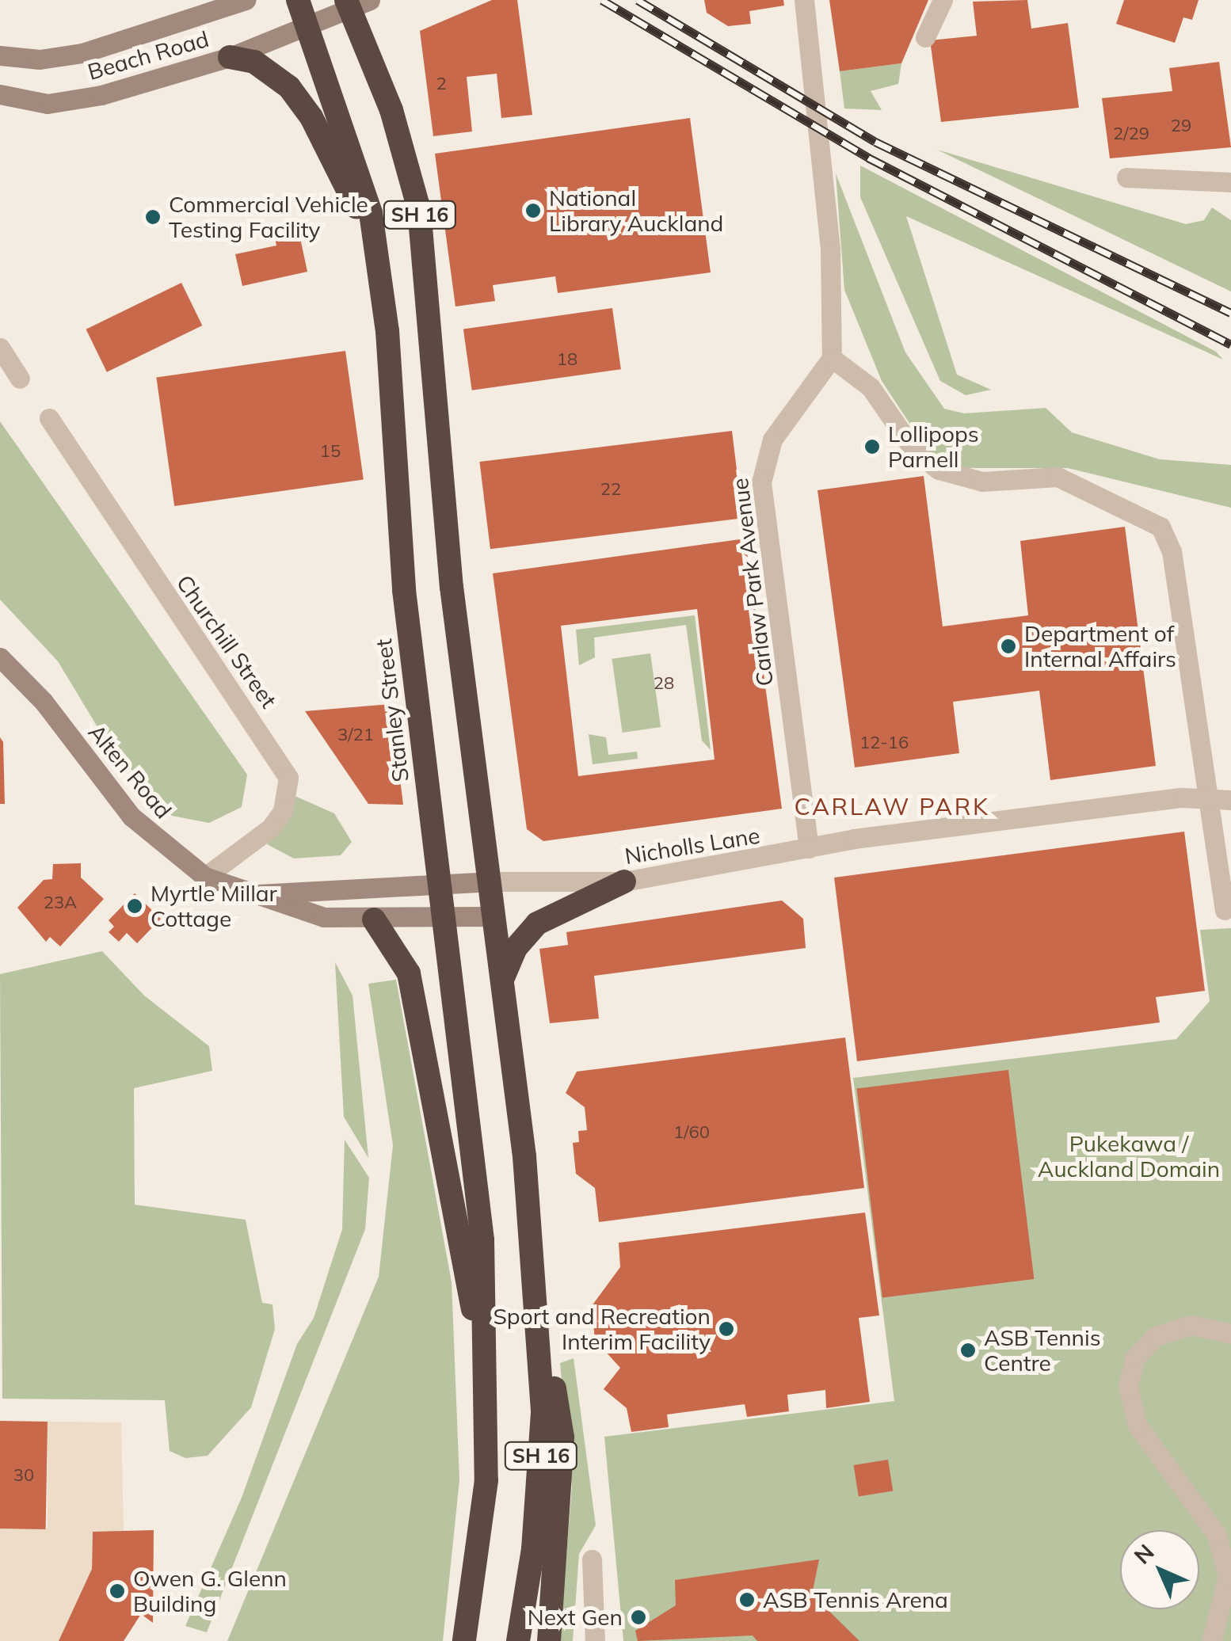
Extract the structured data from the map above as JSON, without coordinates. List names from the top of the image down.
{
  "streets": {
    "highway": ["SH 16", "Stanley Street"],
    "main road": ["Beach Road", "Alten Road"],
    "street": ["Carlaw Park Avenue", "Churchill Street", "Nicholls Lane"]
  },
  "crossings": [
    ["Beach Road", "SH 16"],
    ["Beach Road", "Stanley Street"],
    ["SH 16", "Stanley Street"],
    ["SH 16", "Alten Road"],
    ["SH 16", "Nicholls Lane"],
    ["Carlaw Park Avenue", "Nicholls Lane"],
    ["Churchill Street", "Alten Road"],
    ["Stanley Street", "Alten Road"],
    ["Alten Road", "Nicholls Lane"]
  ],
  "districts": ["CARLAW PARK"],
  "parks": ["Pukekawa / Auckland Domain"],
  "places": [
    "National Library Auckland",
    "Commercial Vehicle Testing Facility",
    "Lollipops Parnell",
    "Department of Internal Affairs",
    "Myrtle Millar Cottage",
    "Sport and Recreation Interim Facility",
    "ASB Tennis Centre",
    "Owen G. Glenn Building",
    "ASB Tennis Arena",
    "Next Gen"
  ],
  "house_numbers": [
    "2",
    "29",
    "2/29",
    "18",
    "15",
    "22",
    "28",
    "3/21",
    "12-16",
    "23A",
    "1/60",
    "30"
  ],
  "north": "top left"
}
